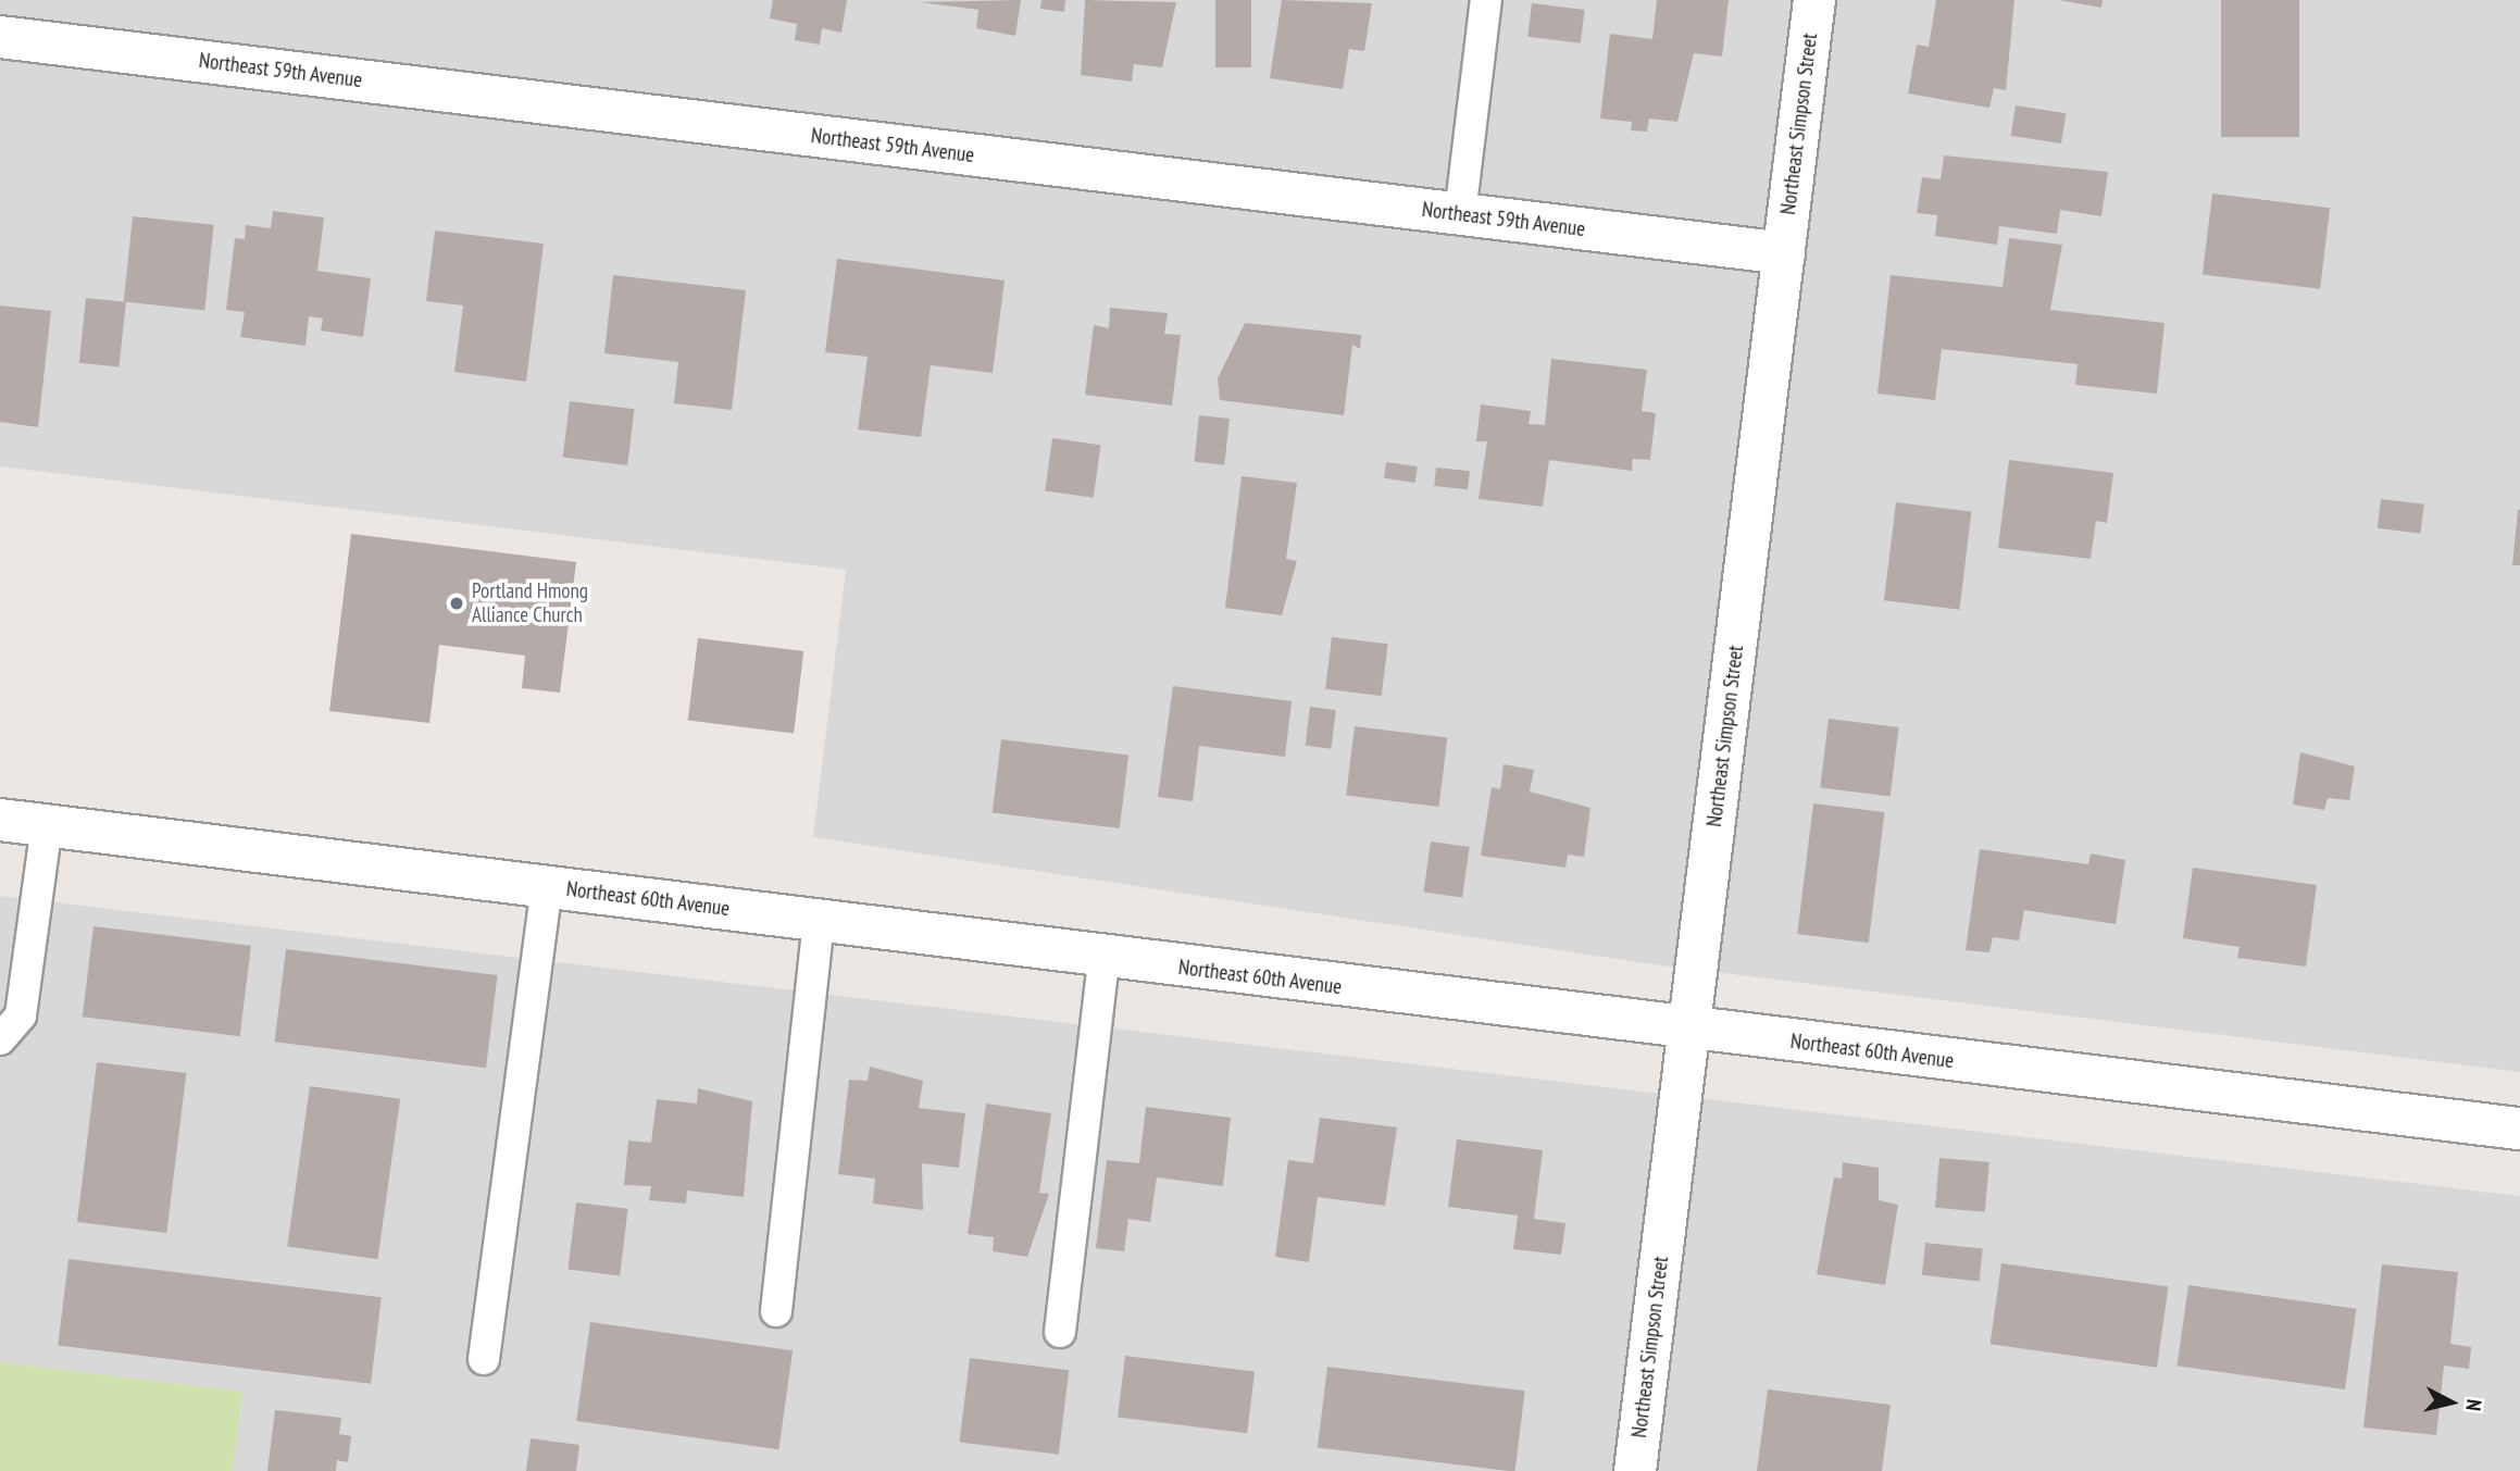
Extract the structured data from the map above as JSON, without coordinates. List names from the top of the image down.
{
  "streets": {
    "street": ["Northeast 59th Avenue", "Northeast Simpson Street", "Northeast 60th Avenue"]
  },
  "crossings": [
    ["Northeast 59th Avenue", "Northeast Simpson Street"],
    ["Northeast Simpson Street", "Northeast 60th Avenue"]
  ],
  "places": ["Portland Hmong Alliance Church"],
  "north": "right"
}
